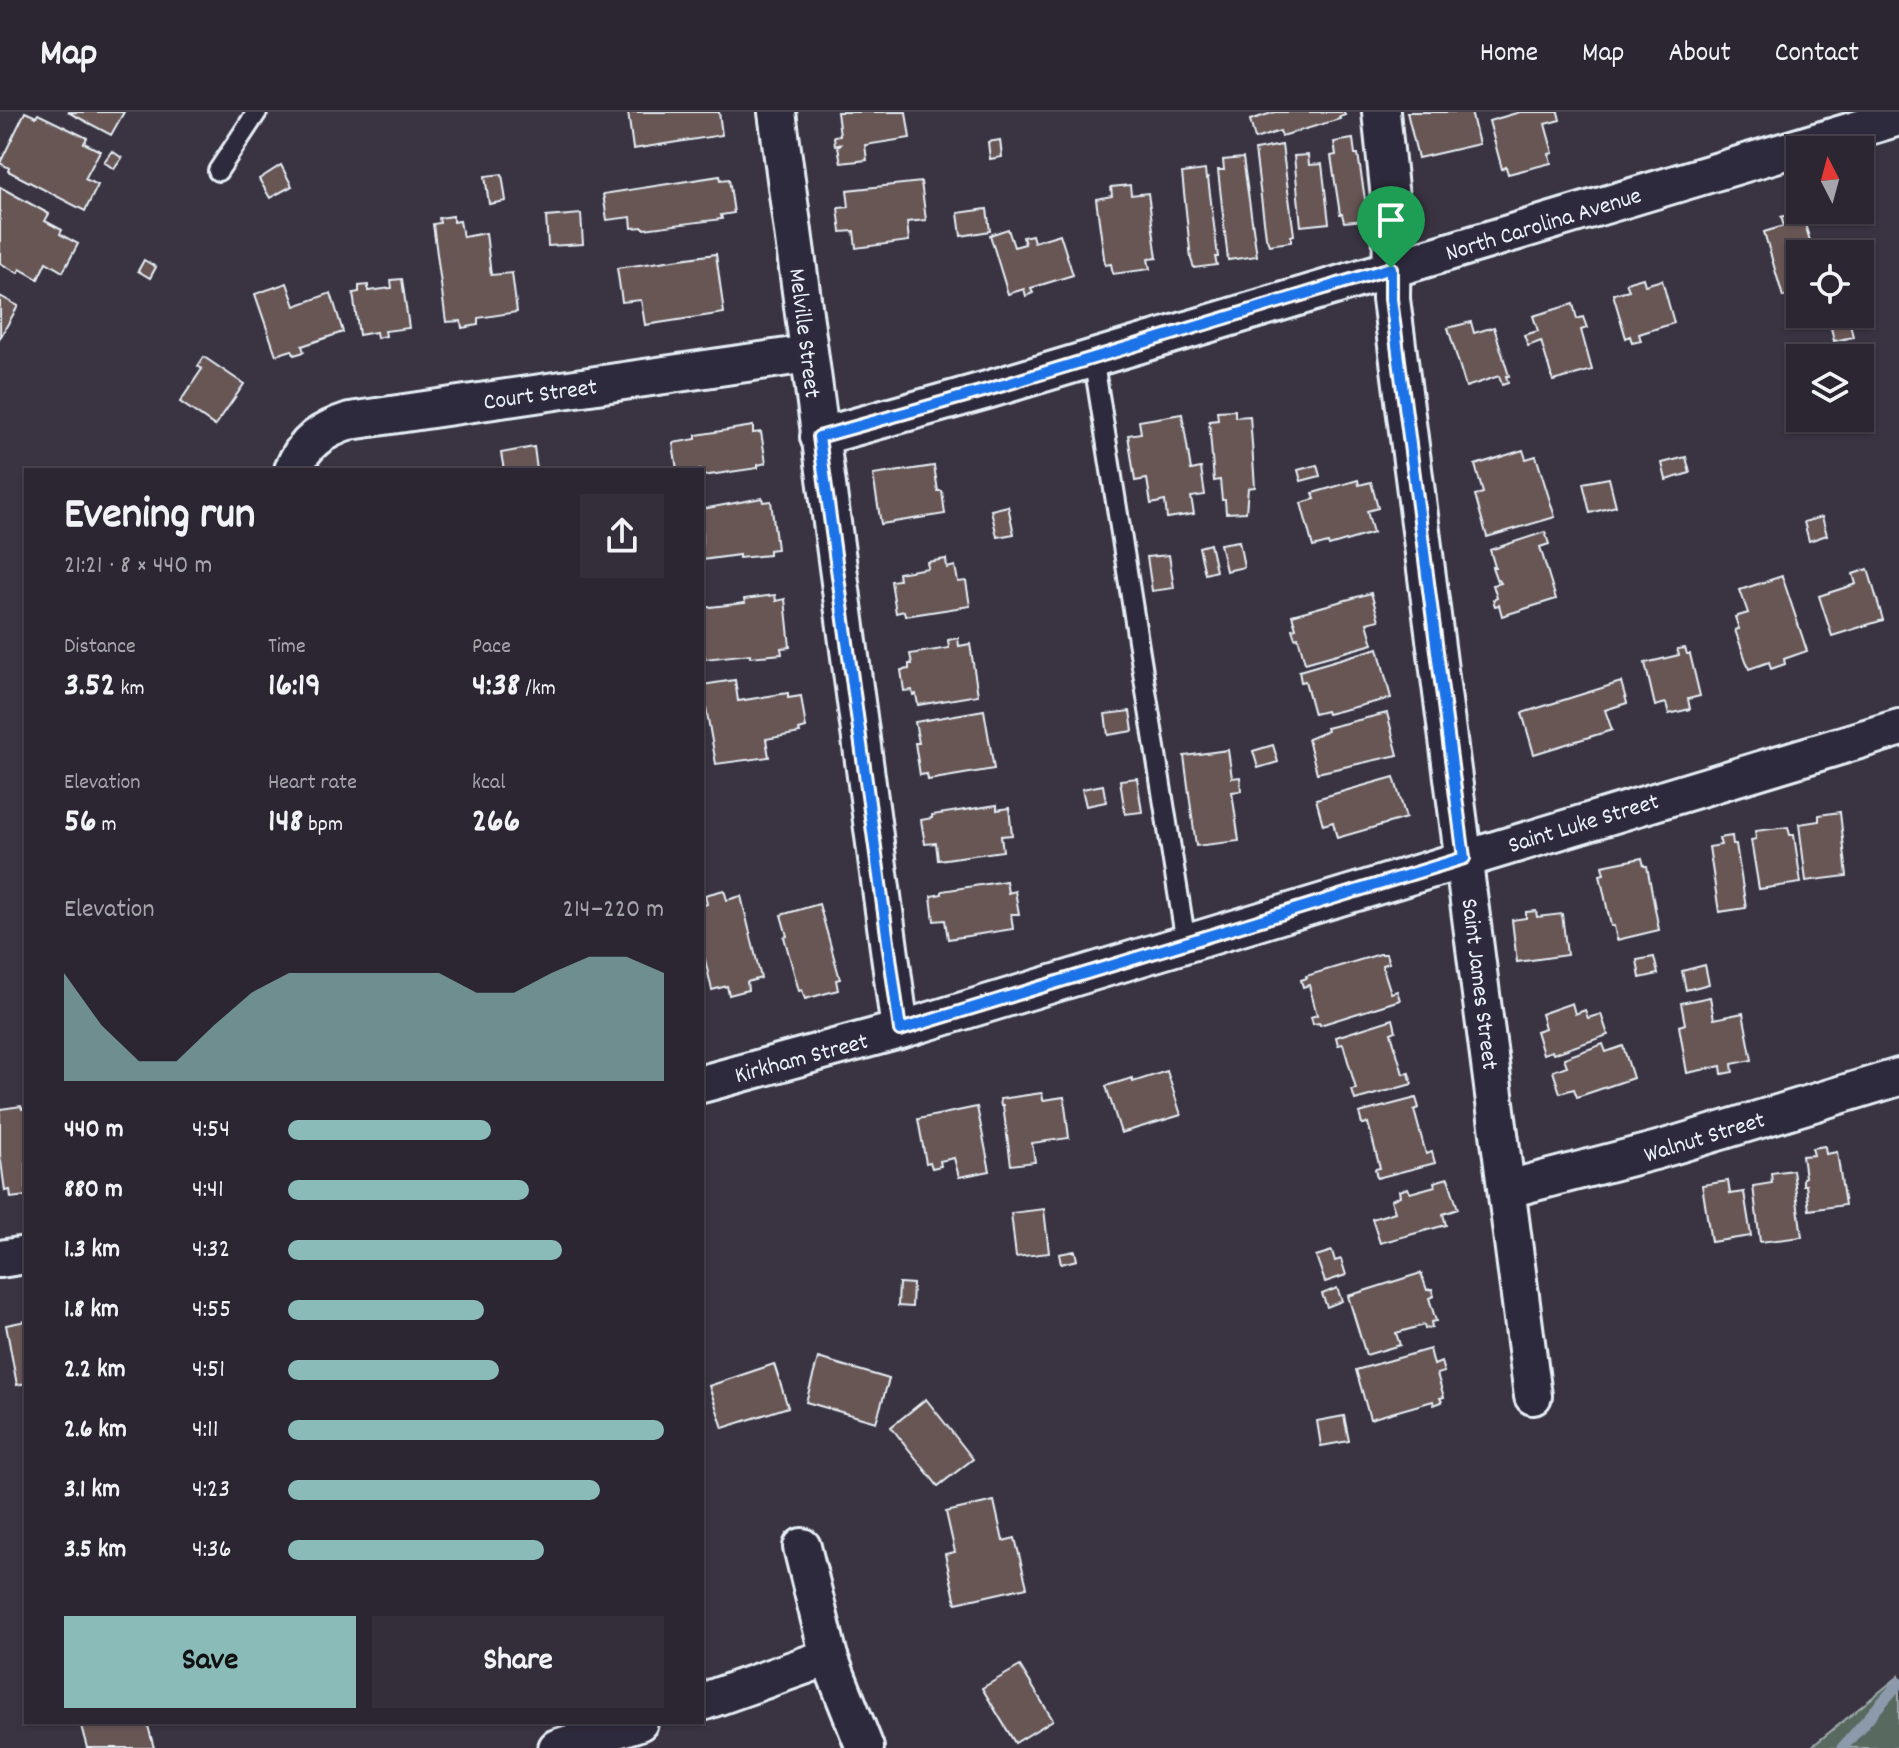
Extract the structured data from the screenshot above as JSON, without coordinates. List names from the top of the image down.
{
  "streets": {
    "street": [
      "North Carolina Avenue",
      "Melville Street",
      "Court Street",
      "Saint Luke Street",
      "Saint James Street",
      "Kirkham Street",
      "Walnut Street"
    ]
  },
  "crossings": [
    ["North Carolina Avenue", "Melville Street"],
    ["North Carolina Avenue", "Saint James Street"],
    ["Melville Street", "Court Street"],
    ["Melville Street", "Saint Luke Street"],
    ["Melville Street", "Kirkham Street"],
    ["Saint Luke Street", "Saint James Street"],
    ["Saint Luke Street", "Kirkham Street"],
    ["Saint James Street", "Walnut Street"]
  ],
  "north": "top",
  "page": {
    "header": "Map",
    "nav": [
      "Home",
      "Map",
      "About",
      "Contact"
    ],
    "heading": ["Evening run", "21:21 · 8 × 440 m"],
    "stats": [
      ["Distance", "3.52 km"],
      ["Time", "16:19"],
      ["Pace", "4:38 /km"],
      ["Elevation", "56 m"],
      ["Heart rate", "148 bpm"],
      ["kcal", "266"]
    ],
    "chart": ["Elevation", "214–220 m"],
    "list": [
      {
        "name": "440 m",
        "note": "4:54"
      },
      {
        "name": "880 m",
        "note": "4:41"
      },
      {
        "name": "1.3 km",
        "note": "4:32"
      },
      {
        "name": "1.8 km",
        "note": "4:55"
      },
      {
        "name": "2.2 km",
        "note": "4:51"
      },
      {
        "name": "2.6 km",
        "note": "4:11"
      },
      {
        "name": "3.1 km",
        "note": "4:23"
      },
      {
        "name": "3.5 km",
        "note": "4:36"
      }
    ],
    "buttons": ["Save", "Share"]
  }
}
